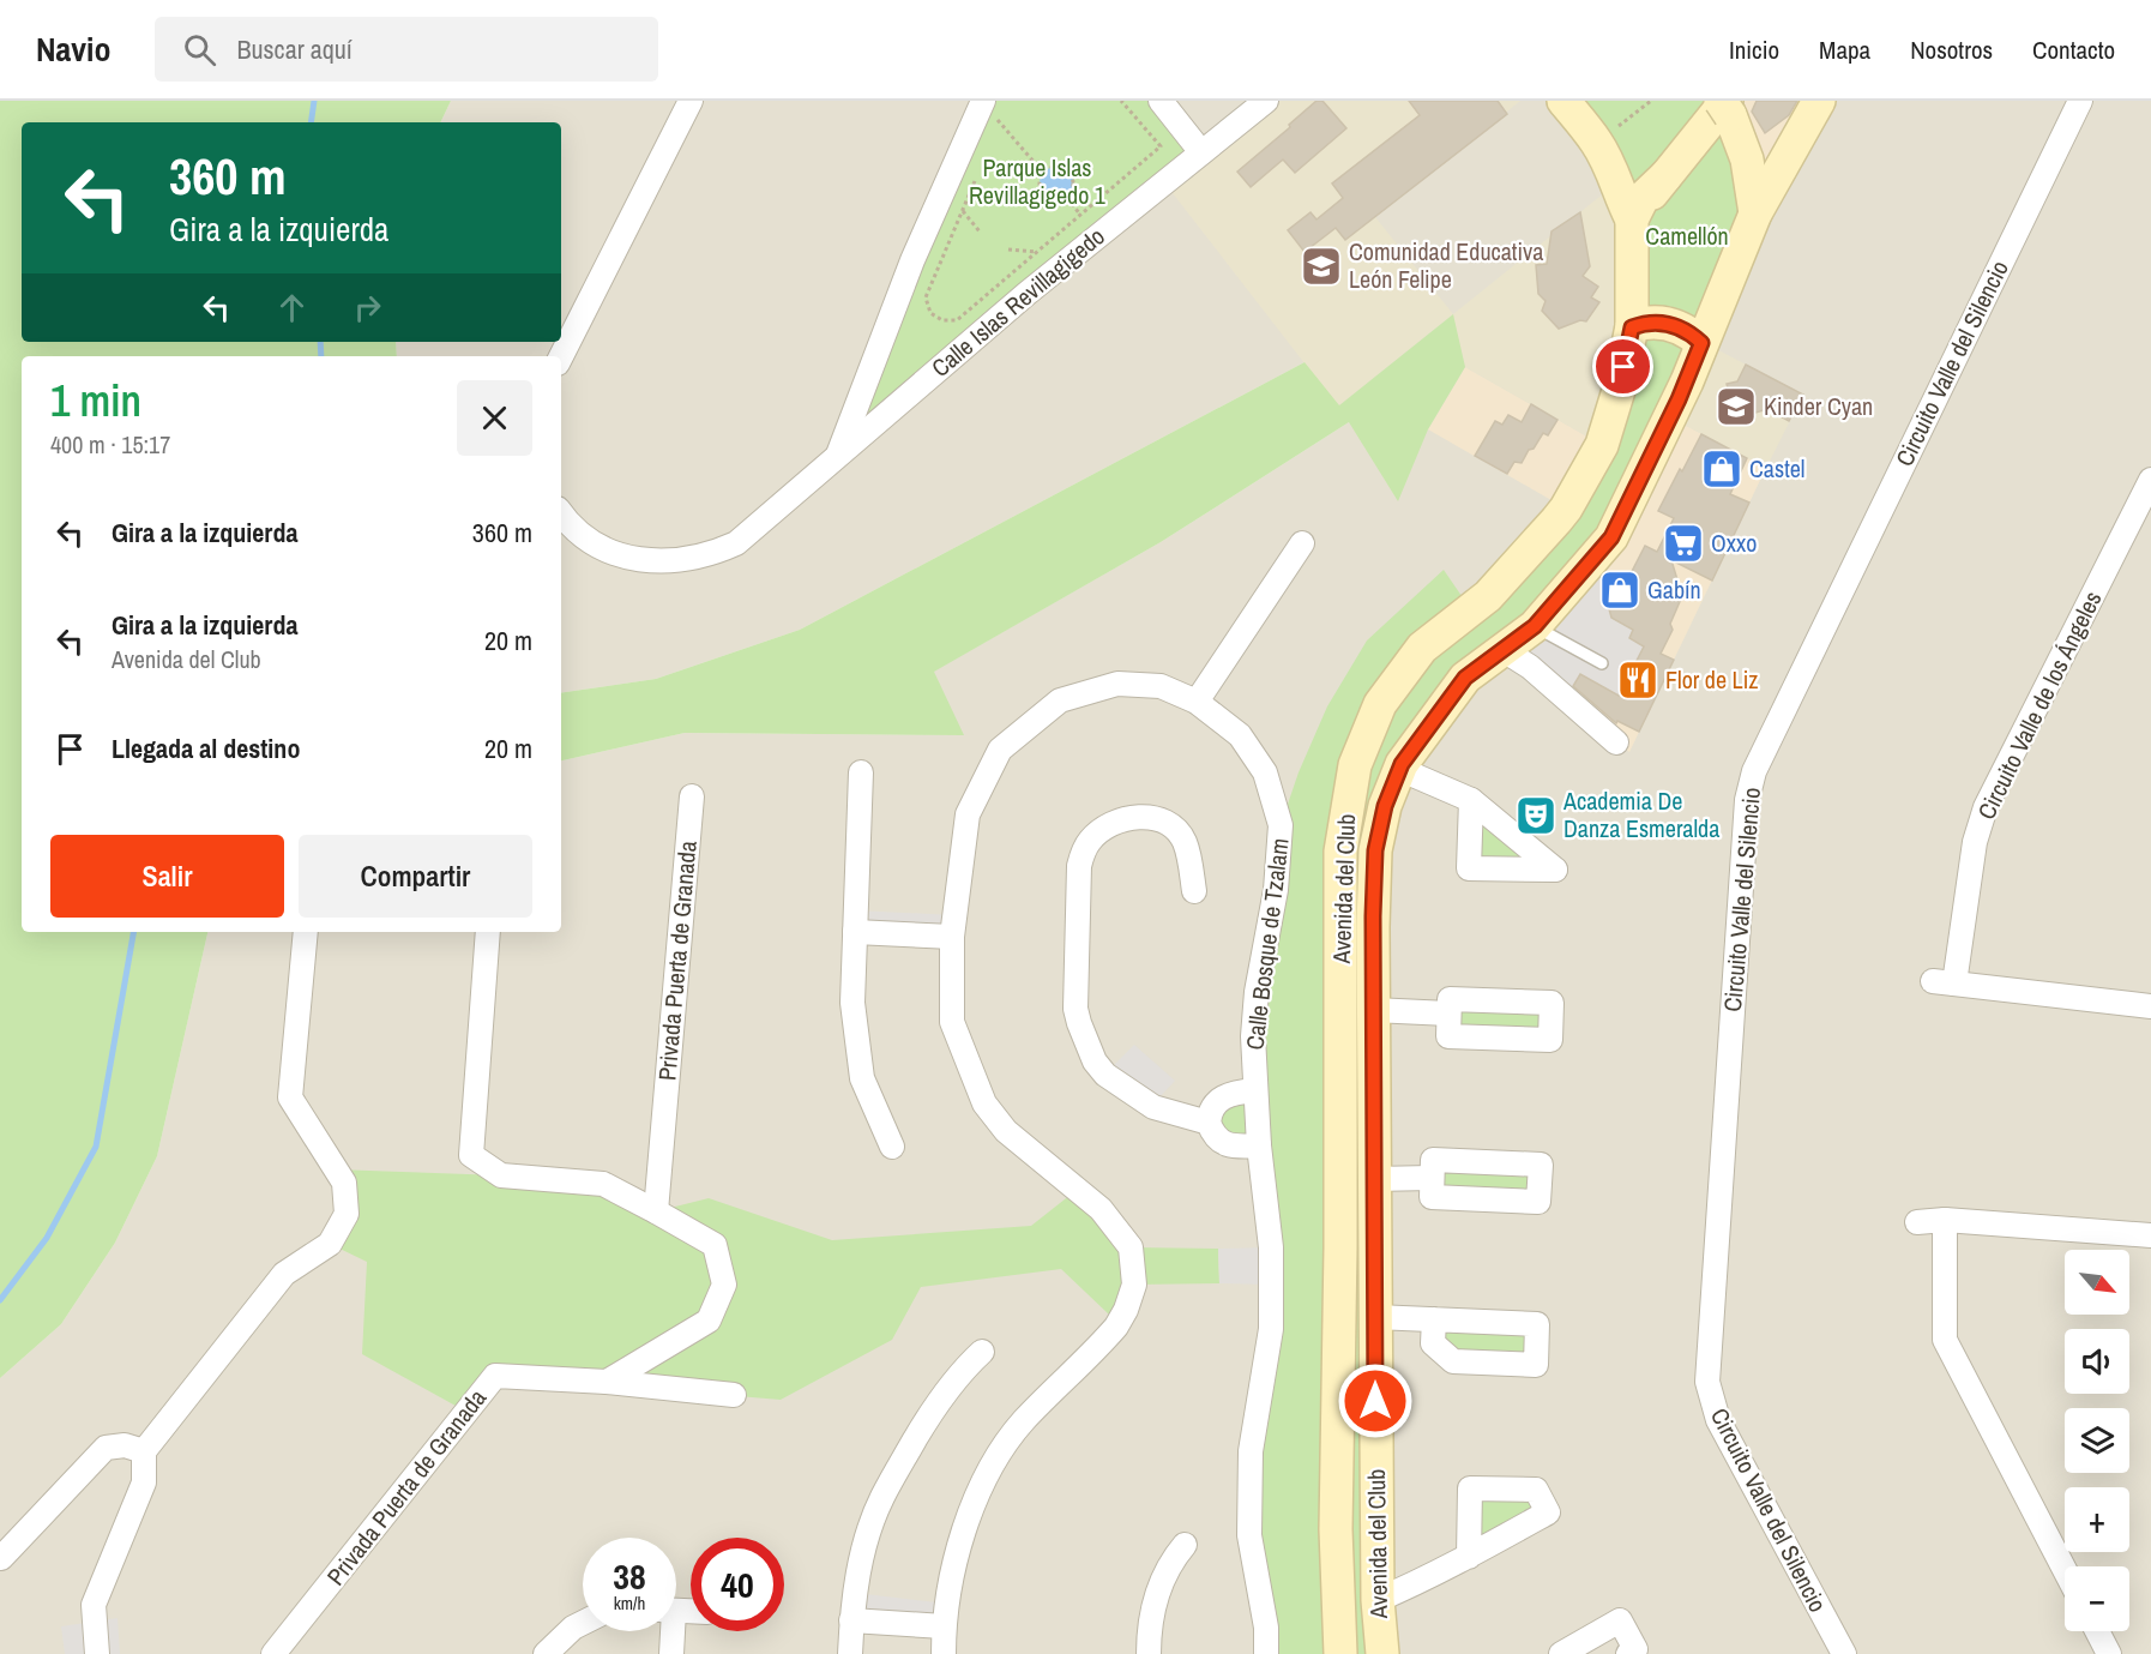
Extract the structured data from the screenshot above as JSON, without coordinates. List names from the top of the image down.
{
  "streets": {
    "street": [
      "Calle Islas Revillagigedo",
      "Circuito Valle del Silencio",
      "Circuito Valle de los Ángeles",
      "Avenida del Club",
      "Calle Bosque de Tzalam",
      "Privada Puerta de Granada"
    ]
  },
  "parks": ["Parque Islas Revillagigedo 1", "Camellón"],
  "places": {
    "school or university": ["Comunidad Educativa León Felipe", "Kinder Cyan"],
    "shop": ["Castel", "Gabín"],
    "supermarket": ["Oxxo"],
    "restaurant": ["Flor de Liz"],
    "theatre": ["Academia De Danza Esmeralda"]
  },
  "north": "bottom right",
  "page": {
    "header": "Navio",
    "search": "Buscar aquí",
    "nav": [
      "Inicio",
      "Mapa",
      "Nosotros",
      "Contacto"
    ],
    "turn": ["360 m", "Gira a la izquierda"],
    "heading": ["1 min", "400 m · 15:17"],
    "list": [
      {
        "name": "Gira a la izquierda",
        "value": "360 m"
      },
      {
        "name": "Gira a la izquierda",
        "note": "Avenida del Club",
        "value": "20 m"
      },
      {
        "name": "Llegada al destino",
        "value": "20 m"
      }
    ],
    "buttons": ["Salir", "Compartir"],
    "map_buttons": ["+", "−"],
    "speed": "38 km/h",
    "limit": "40"
  }
}
